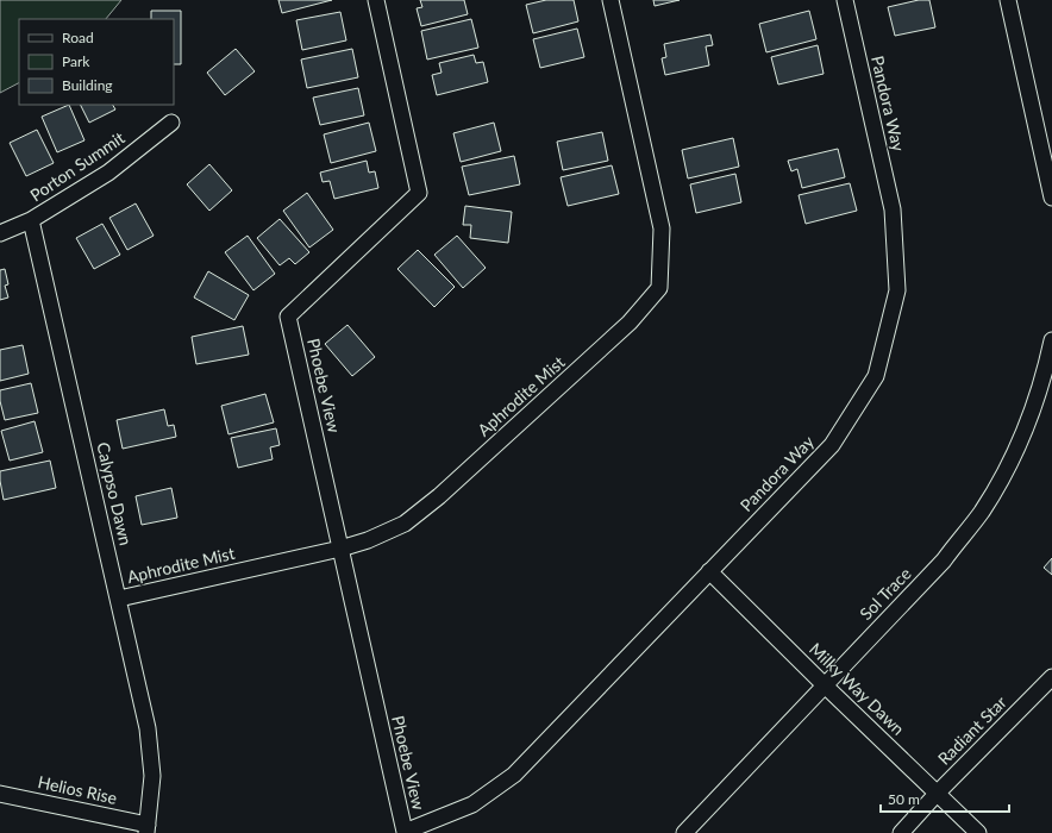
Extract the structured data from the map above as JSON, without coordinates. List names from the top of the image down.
{
  "streets": {
    "street": [
      "Pandora Way",
      "Porton Summit",
      "Phoebe View",
      "Aphrodite Mist",
      "Calypso Dawn",
      "Sol Trace",
      "Milky Way Dawn",
      "Radiant Star",
      "Helios Rise"
    ]
  },
  "crossings": [
    ["Pandora Way", "Phoebe View"],
    ["Pandora Way", "Milky Way Dawn"],
    ["Porton Summit", "Calypso Dawn"],
    ["Phoebe View", "Aphrodite Mist"],
    ["Aphrodite Mist", "Calypso Dawn"],
    ["Calypso Dawn", "Helios Rise"],
    ["Sol Trace", "Milky Way Dawn"],
    ["Milky Way Dawn", "Radiant Star"]
  ],
  "legend": ["Road", "Park", "Building"],
  "scale_bar": "50 m"
}
